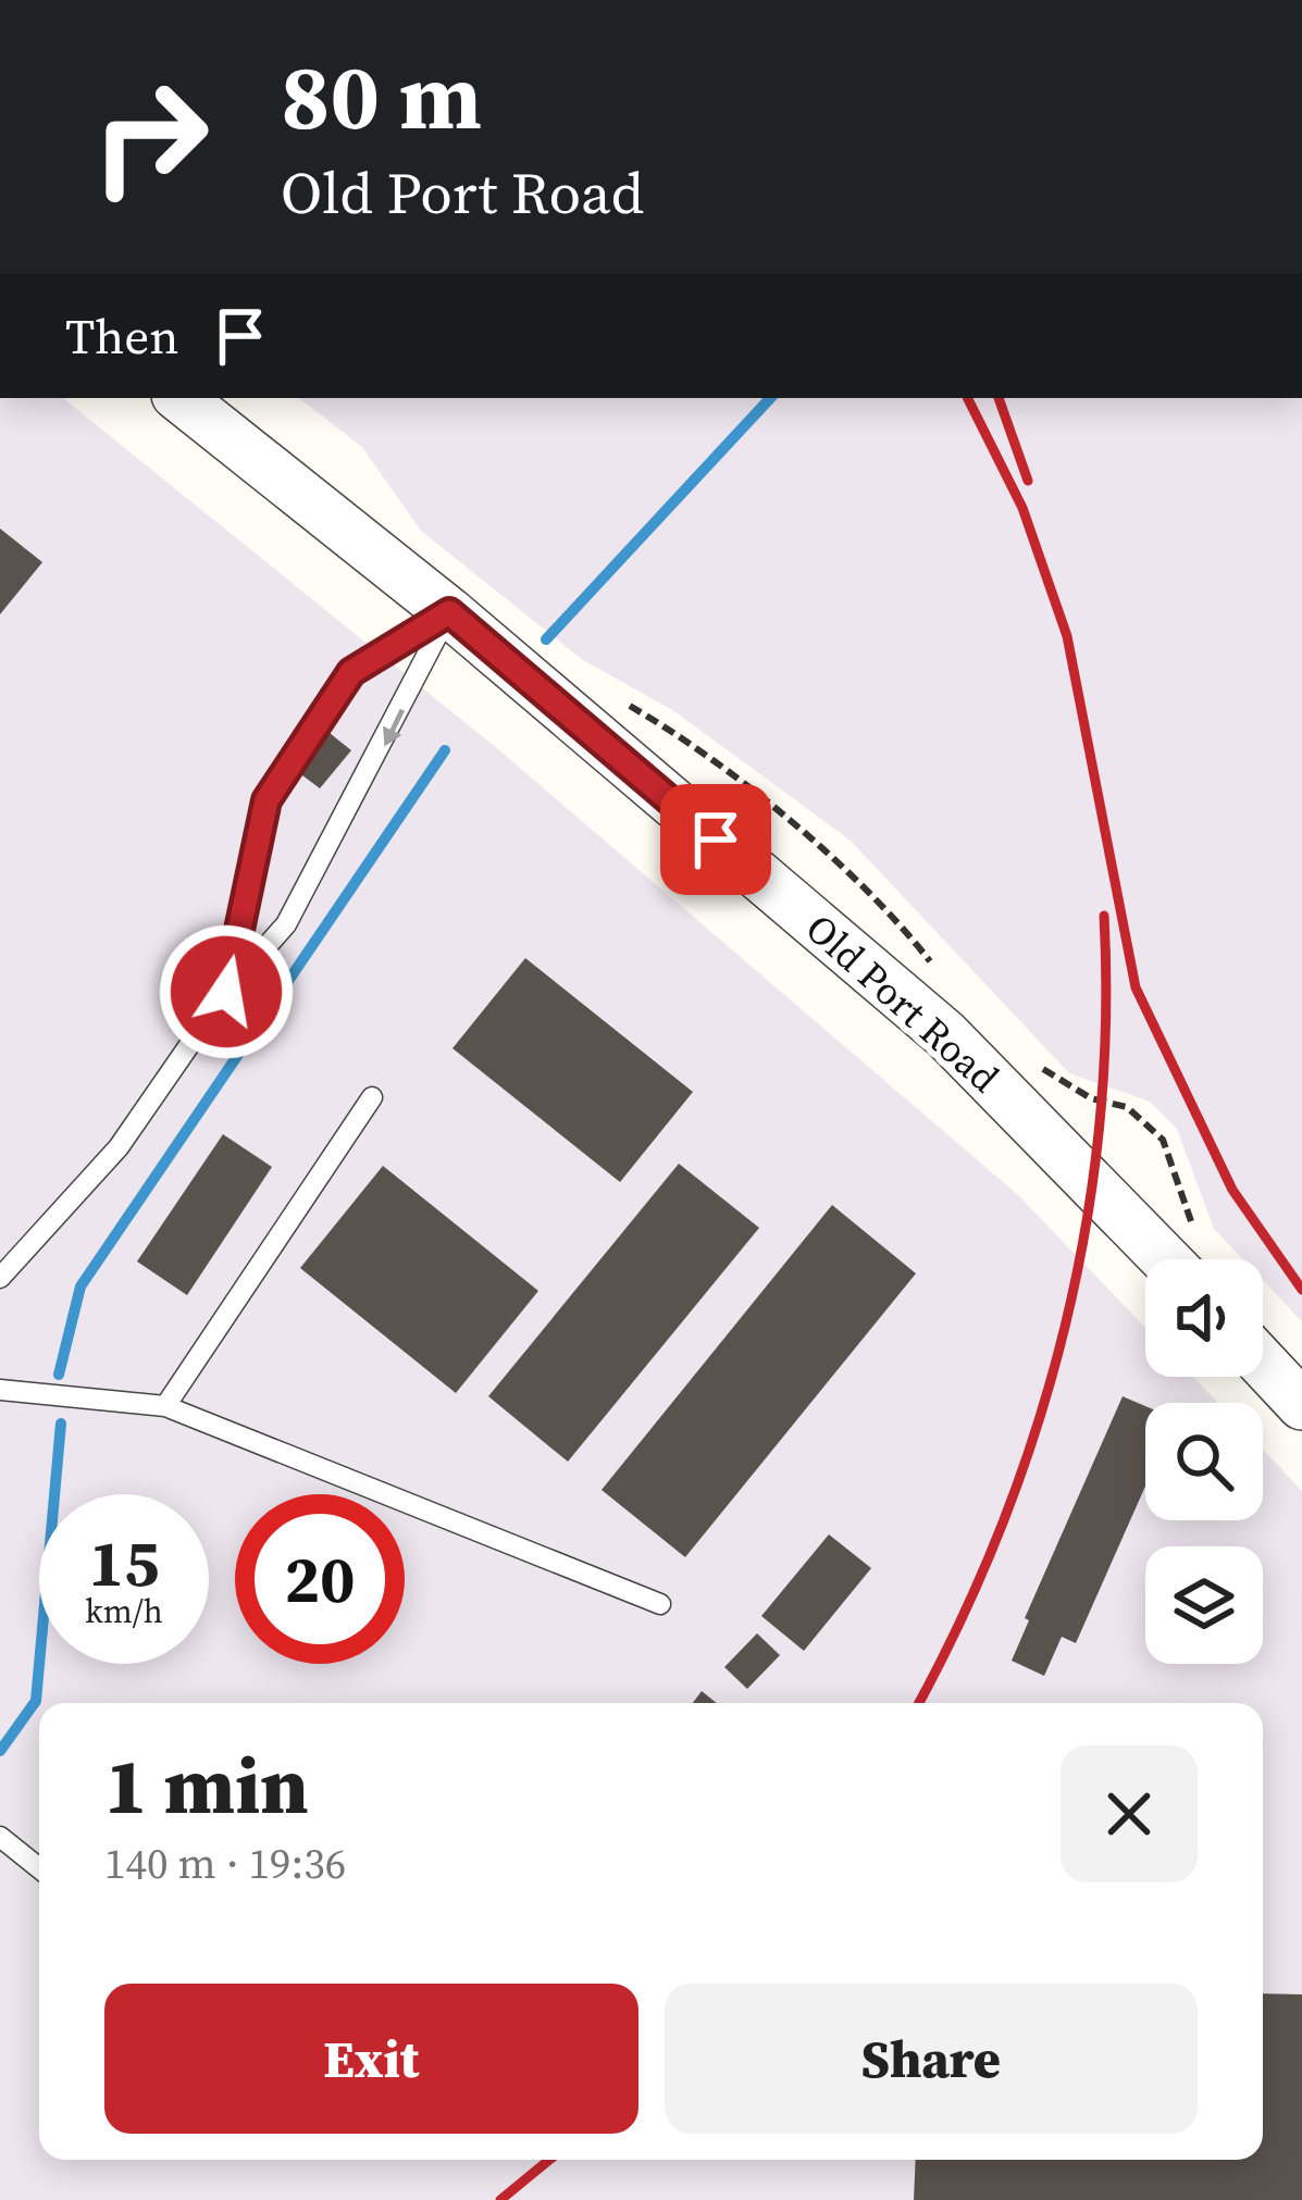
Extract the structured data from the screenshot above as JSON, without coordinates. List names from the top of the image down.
{
  "streets": {
    "street": ["Old Port Road"]
  },
  "page": {
    "turn": ["80 m", "Old Port Road"],
    "then": "Then",
    "speed": "15 km/h",
    "limit": "20",
    "heading": ["1 min", "140 m · 19:36"],
    "buttons": ["Exit", "Share"]
  }
}
